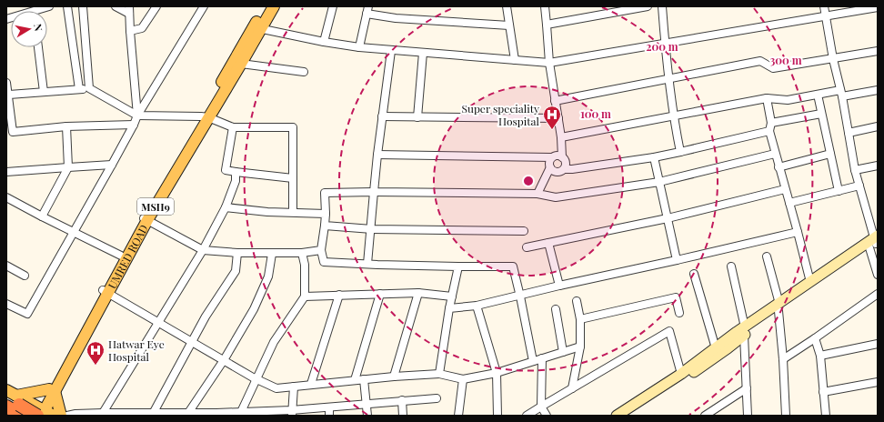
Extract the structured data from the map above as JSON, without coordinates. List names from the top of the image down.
{
  "streets": {
    "main road": ["MSH9", "UMRED ROAD"]
  },
  "places": {
    "hospital": ["Super speciality Hospital", "Hatwar Eye Hospital"]
  },
  "north": "right",
  "rings": ["200 m", "300 m", "100 m"]
}
